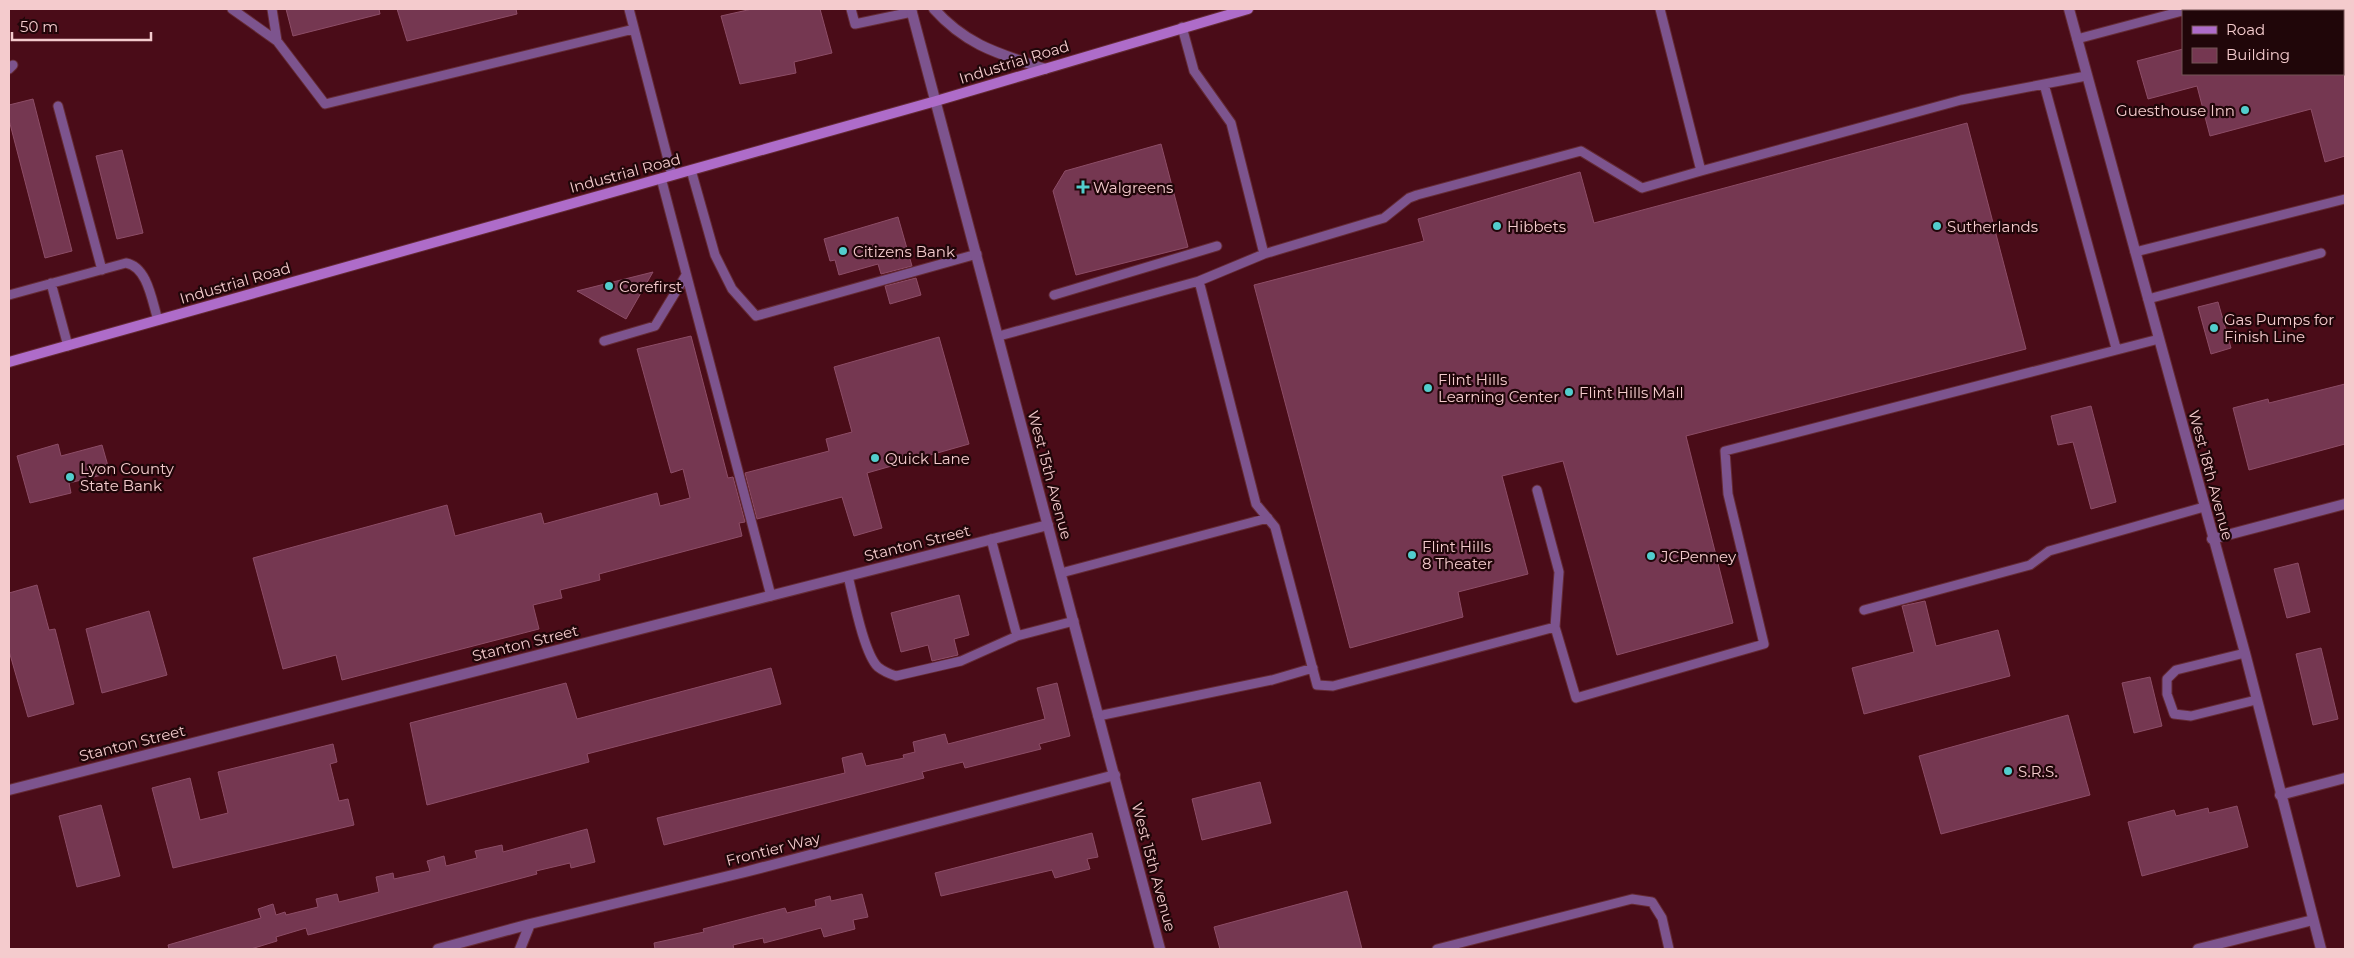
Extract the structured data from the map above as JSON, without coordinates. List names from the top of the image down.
{
  "streets": {
    "main road": ["Industrial Road"],
    "street": [
      "West 15th Avenue",
      "West 18th Avenue",
      "Stanton Street",
      "Frontier Way"
    ]
  },
  "crossings": [
    ["Industrial Road", "West 15th Avenue"],
    ["West 15th Avenue", "Stanton Street"],
    ["West 15th Avenue", "Frontier Way"]
  ],
  "places": {
    "other": [
      "Guesthouse Inn",
      "Hibbets",
      "Sutherlands",
      "Citizens Bank",
      "Corefirst",
      "Gas Pumps for Finish Line",
      "Flint Hills Learning Center",
      "Flint Hills Mall",
      "Quick Lane",
      "Lyon County State Bank",
      "Flint Hills 8 Theater",
      "JCPenney",
      "S.R.S."
    ],
    "health": ["Walgreens"]
  },
  "legend": ["Road", "Building"],
  "scale_bar": "50 m"
}
